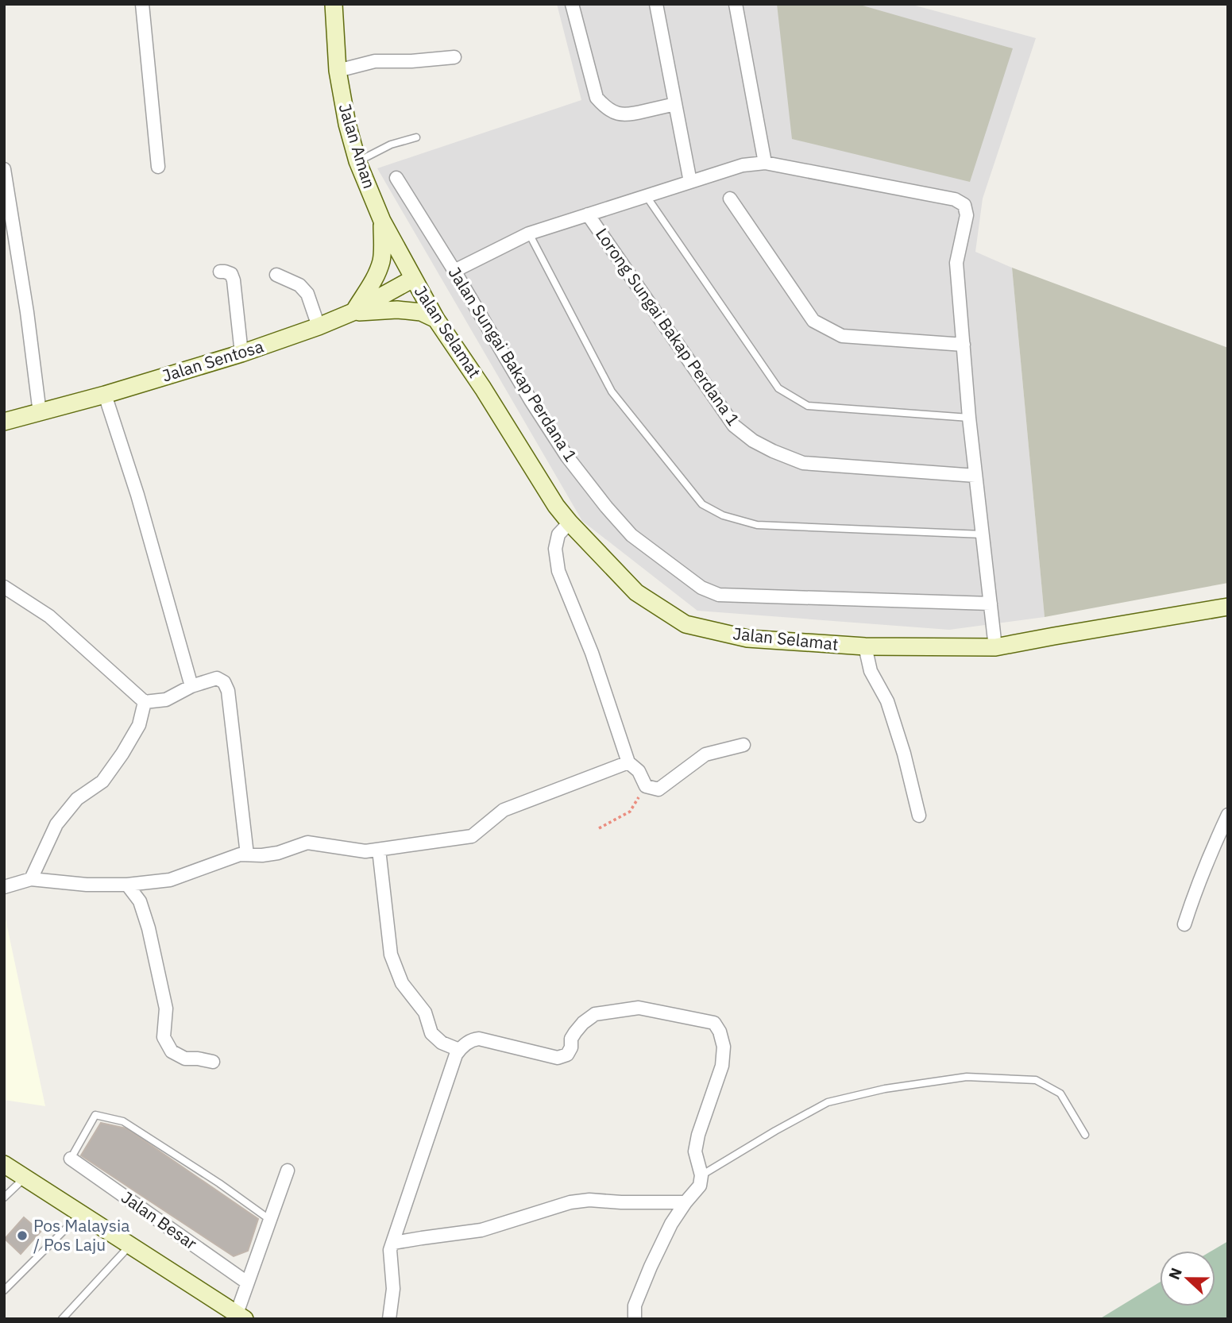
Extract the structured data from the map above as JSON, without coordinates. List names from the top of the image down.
{
  "streets": {
    "main road": ["Jalan Aman", "Jalan Selamat", "Jalan Sentosa"],
    "street": ["Lorong Sungai Bakap Perdana 1", "Jalan Sungai Bakap Perdana 1", "Jalan Besar"]
  },
  "crossings": [
    ["Jalan Aman", "Jalan Selamat"],
    ["Jalan Aman", "Jalan Sentosa"],
    ["Jalan Selamat", "Jalan Sentosa"]
  ],
  "places": ["Pos Malaysia / Pos Laju"],
  "north": "left"
}
